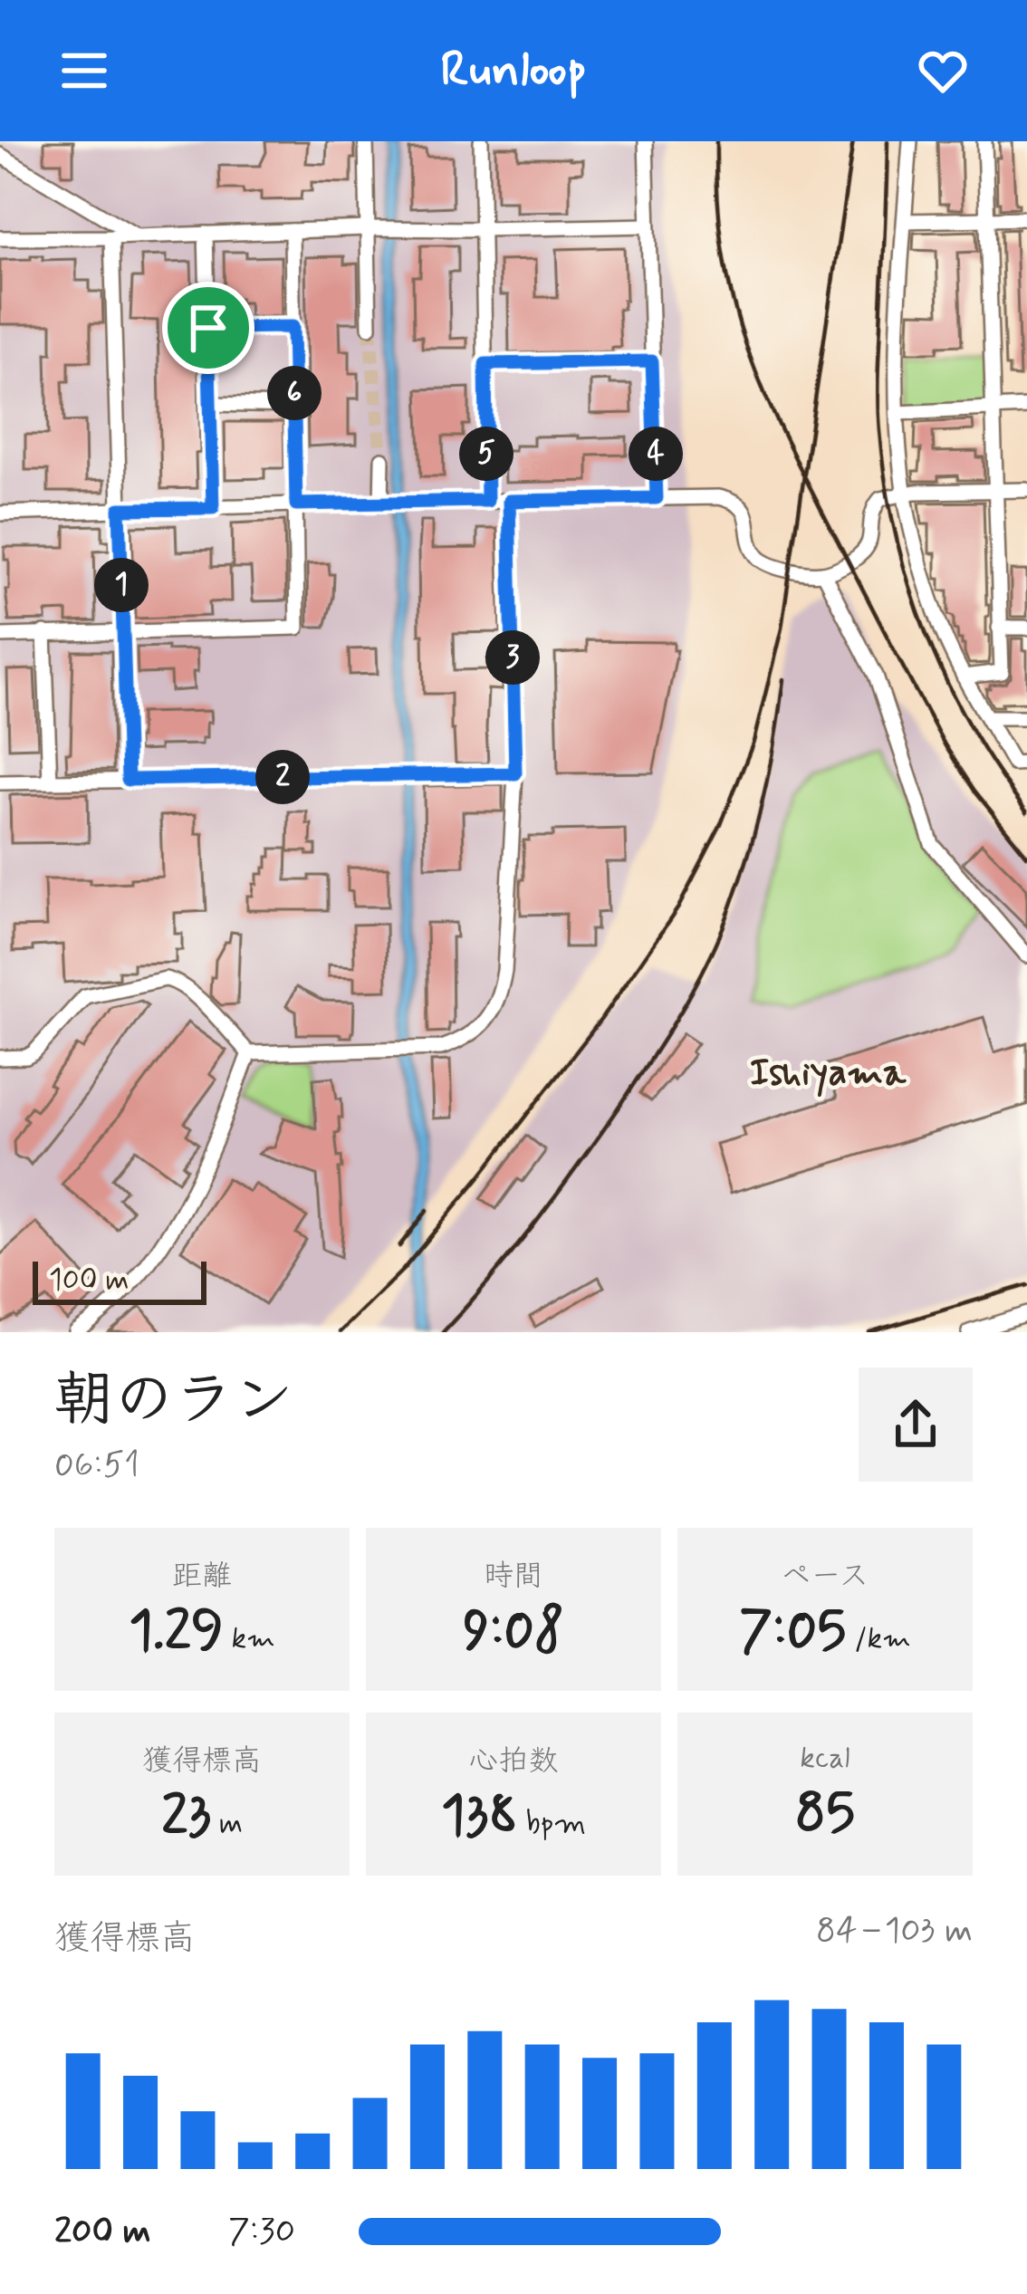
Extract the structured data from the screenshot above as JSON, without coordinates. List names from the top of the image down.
{
  "districts": ["Ishiyama"],
  "scale_bar": "100 m",
  "page": {
    "header": "Runloop",
    "pins": [
      "6",
      "4",
      "5",
      "1",
      "3",
      "2"
    ],
    "scale": "100 m",
    "heading": ["朝のラン", "06:51"],
    "stats": [
      ["距離", "1.29 km"],
      ["時間", "9:08"],
      ["ペース", "7:05 /km"],
      ["獲得標高", "23 m"],
      ["心拍数", "138 bpm"],
      ["kcal", "85"]
    ],
    "chart": ["獲得標高", "84–103 m"],
    "list": [
      {
        "name": "200 m",
        "note": "7:30"
      }
    ]
  }
}
